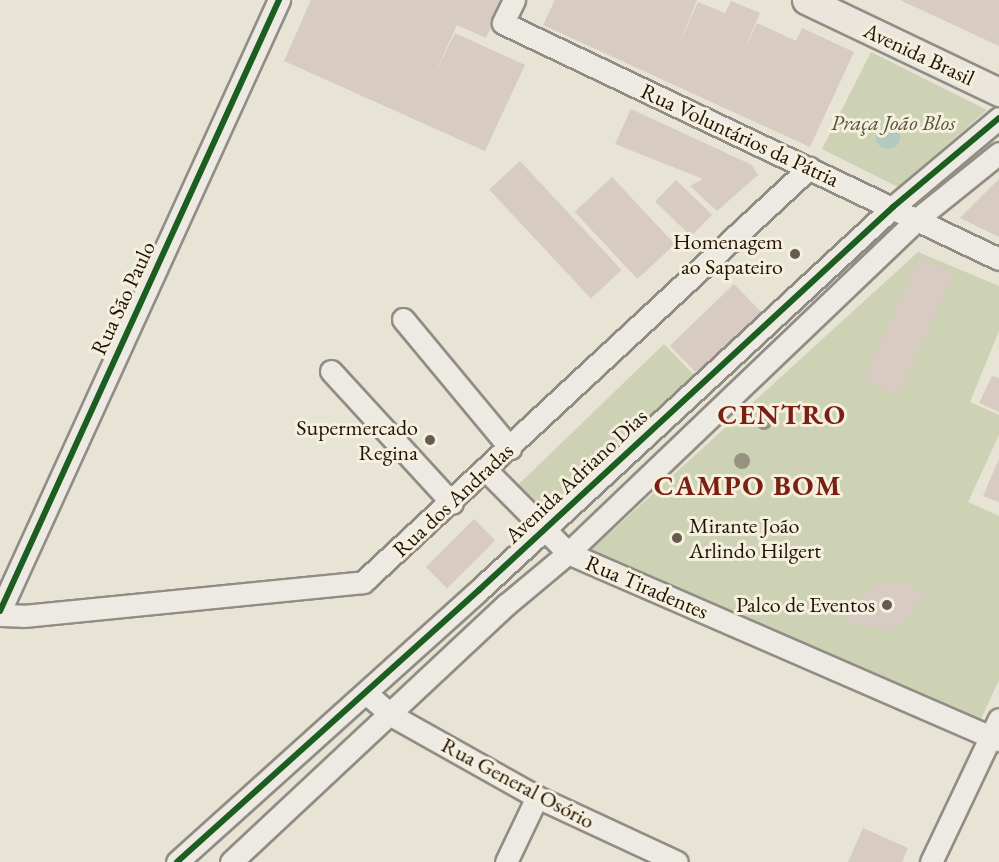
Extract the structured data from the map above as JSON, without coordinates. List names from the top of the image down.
{
  "streets": {
    "main road": ["Avenida Brasil"],
    "street": [
      "Rua Voluntários da Pátria",
      "Rua São Paulo",
      "Avenida Adriano Dias",
      "Rua dos Andradas",
      "Rua Tiradentes",
      "Rua General Osório"
    ]
  },
  "crossings": [
    ["Rua Voluntários da Pátria", "Avenida Adriano Dias"],
    ["Rua Voluntários da Pátria", "Rua dos Andradas"],
    ["Rua São Paulo", "Rua dos Andradas"],
    ["Avenida Adriano Dias", "Rua Tiradentes"],
    ["Avenida Adriano Dias", "Rua General Osório"],
    ["Rua dos Andradas", "Rua Tiradentes"]
  ],
  "districts": ["CENTRO", "CAMPO BOM"],
  "parks": ["Praça João Blos"],
  "places": [
    "Homenagem ao Sapateiro",
    "Supermercado Regina",
    "Mirante João Arlindo Hilgert",
    "Palco de Eventos"
  ]
}
